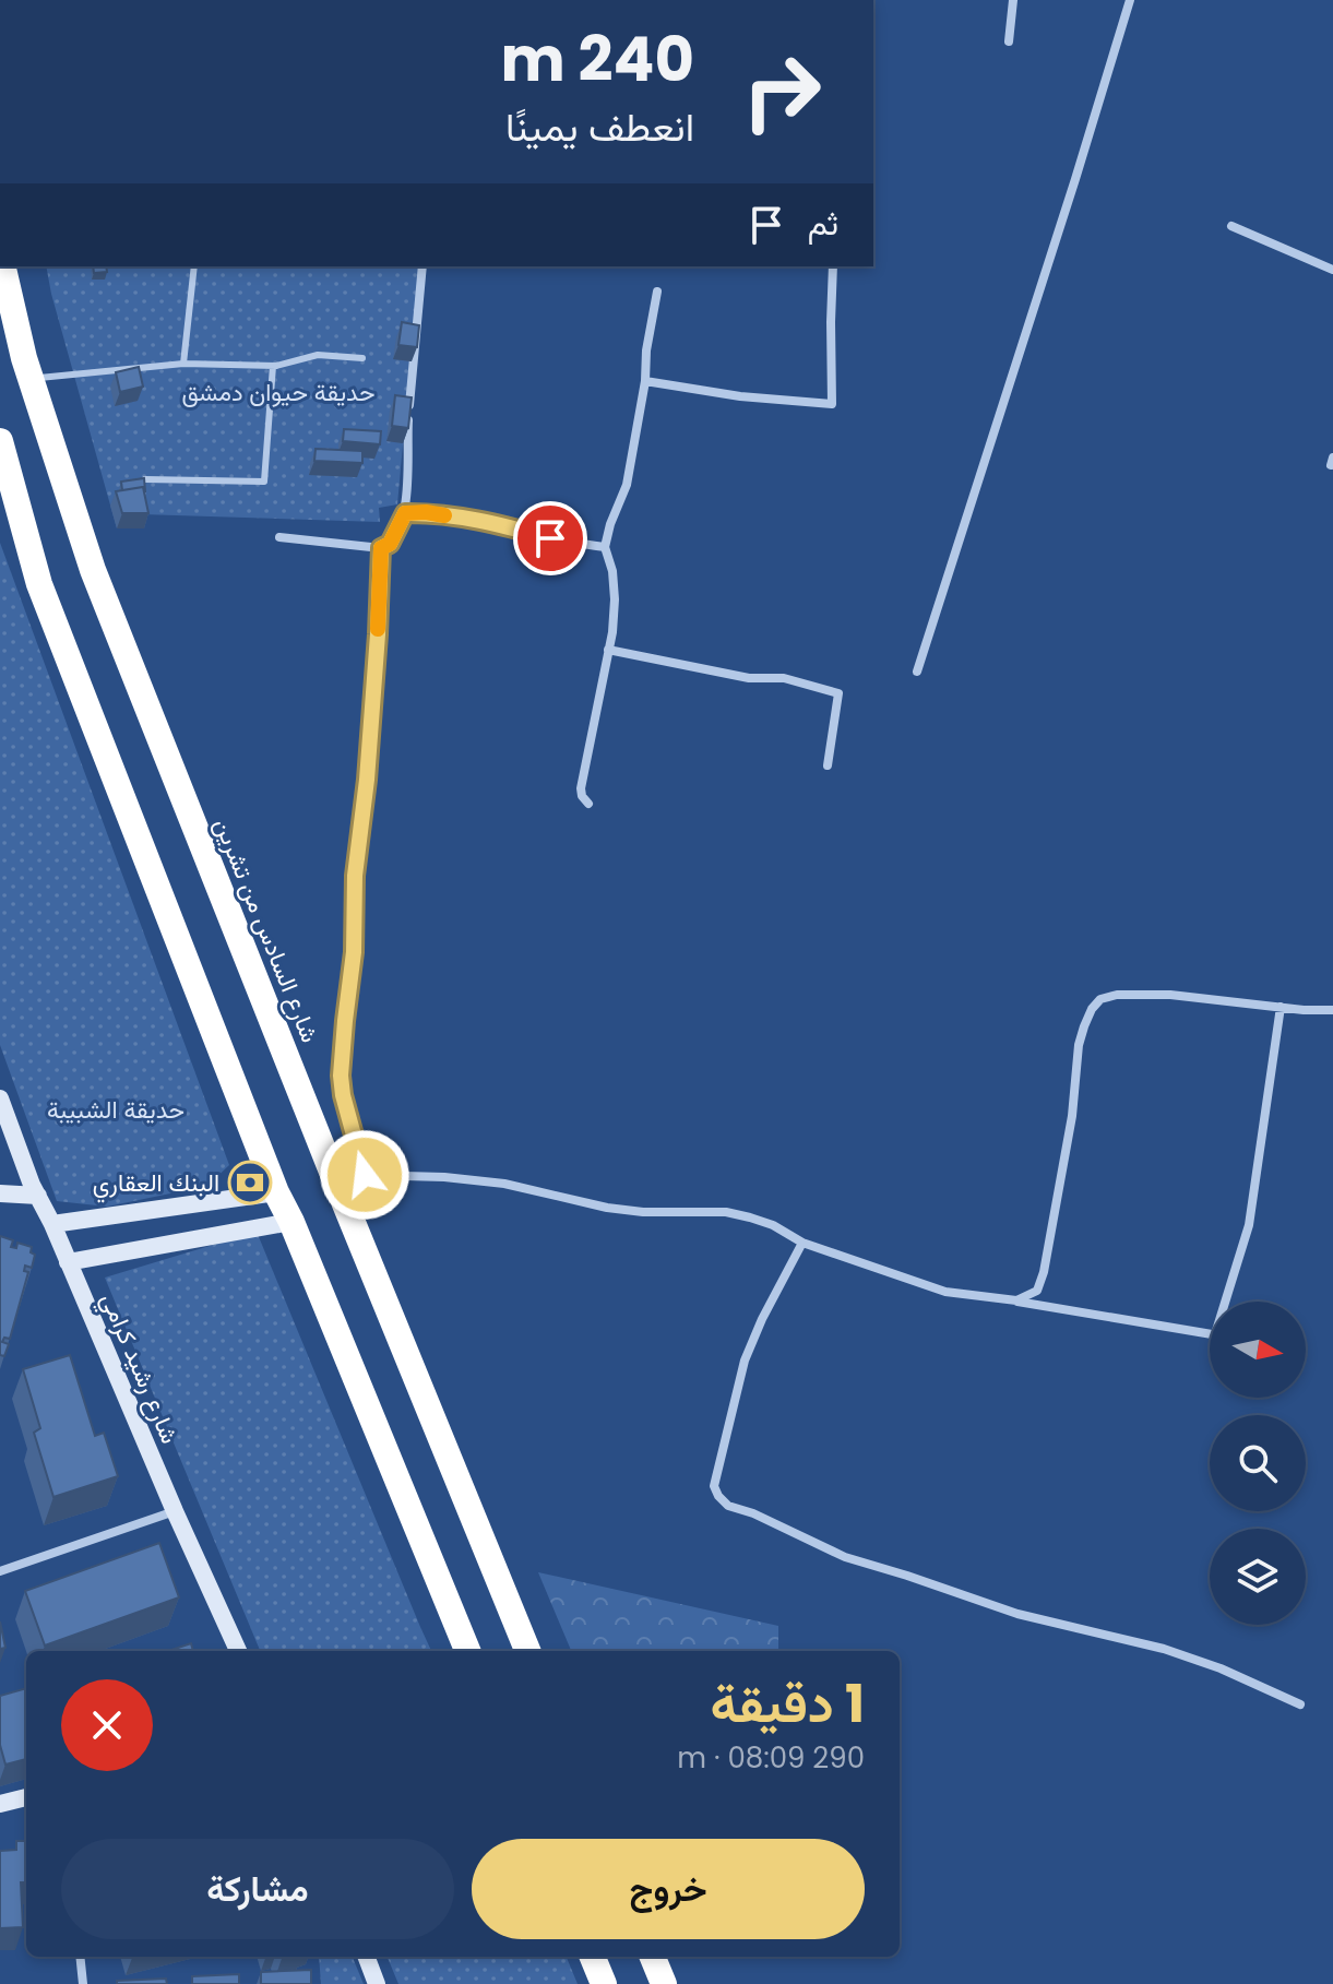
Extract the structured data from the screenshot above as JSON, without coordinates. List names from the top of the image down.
{
  "streets": {
    "highway": ["شارع السادس من تشرين"],
    "main road": ["شارع رشيد كرامي"]
  },
  "parks": ["حديقة حيوان دمشق", "حديقة الشبيبة"],
  "places": {
    "bank": ["البنك العقاري"]
  },
  "north": "right",
  "page": {
    "turn": ["240 m", "انعطف يمينًا"],
    "then": "ثم",
    "heading": ["1 دقيقة", "290 m · 08:09"],
    "buttons": ["خروج", "مشاركة"]
  }
}
